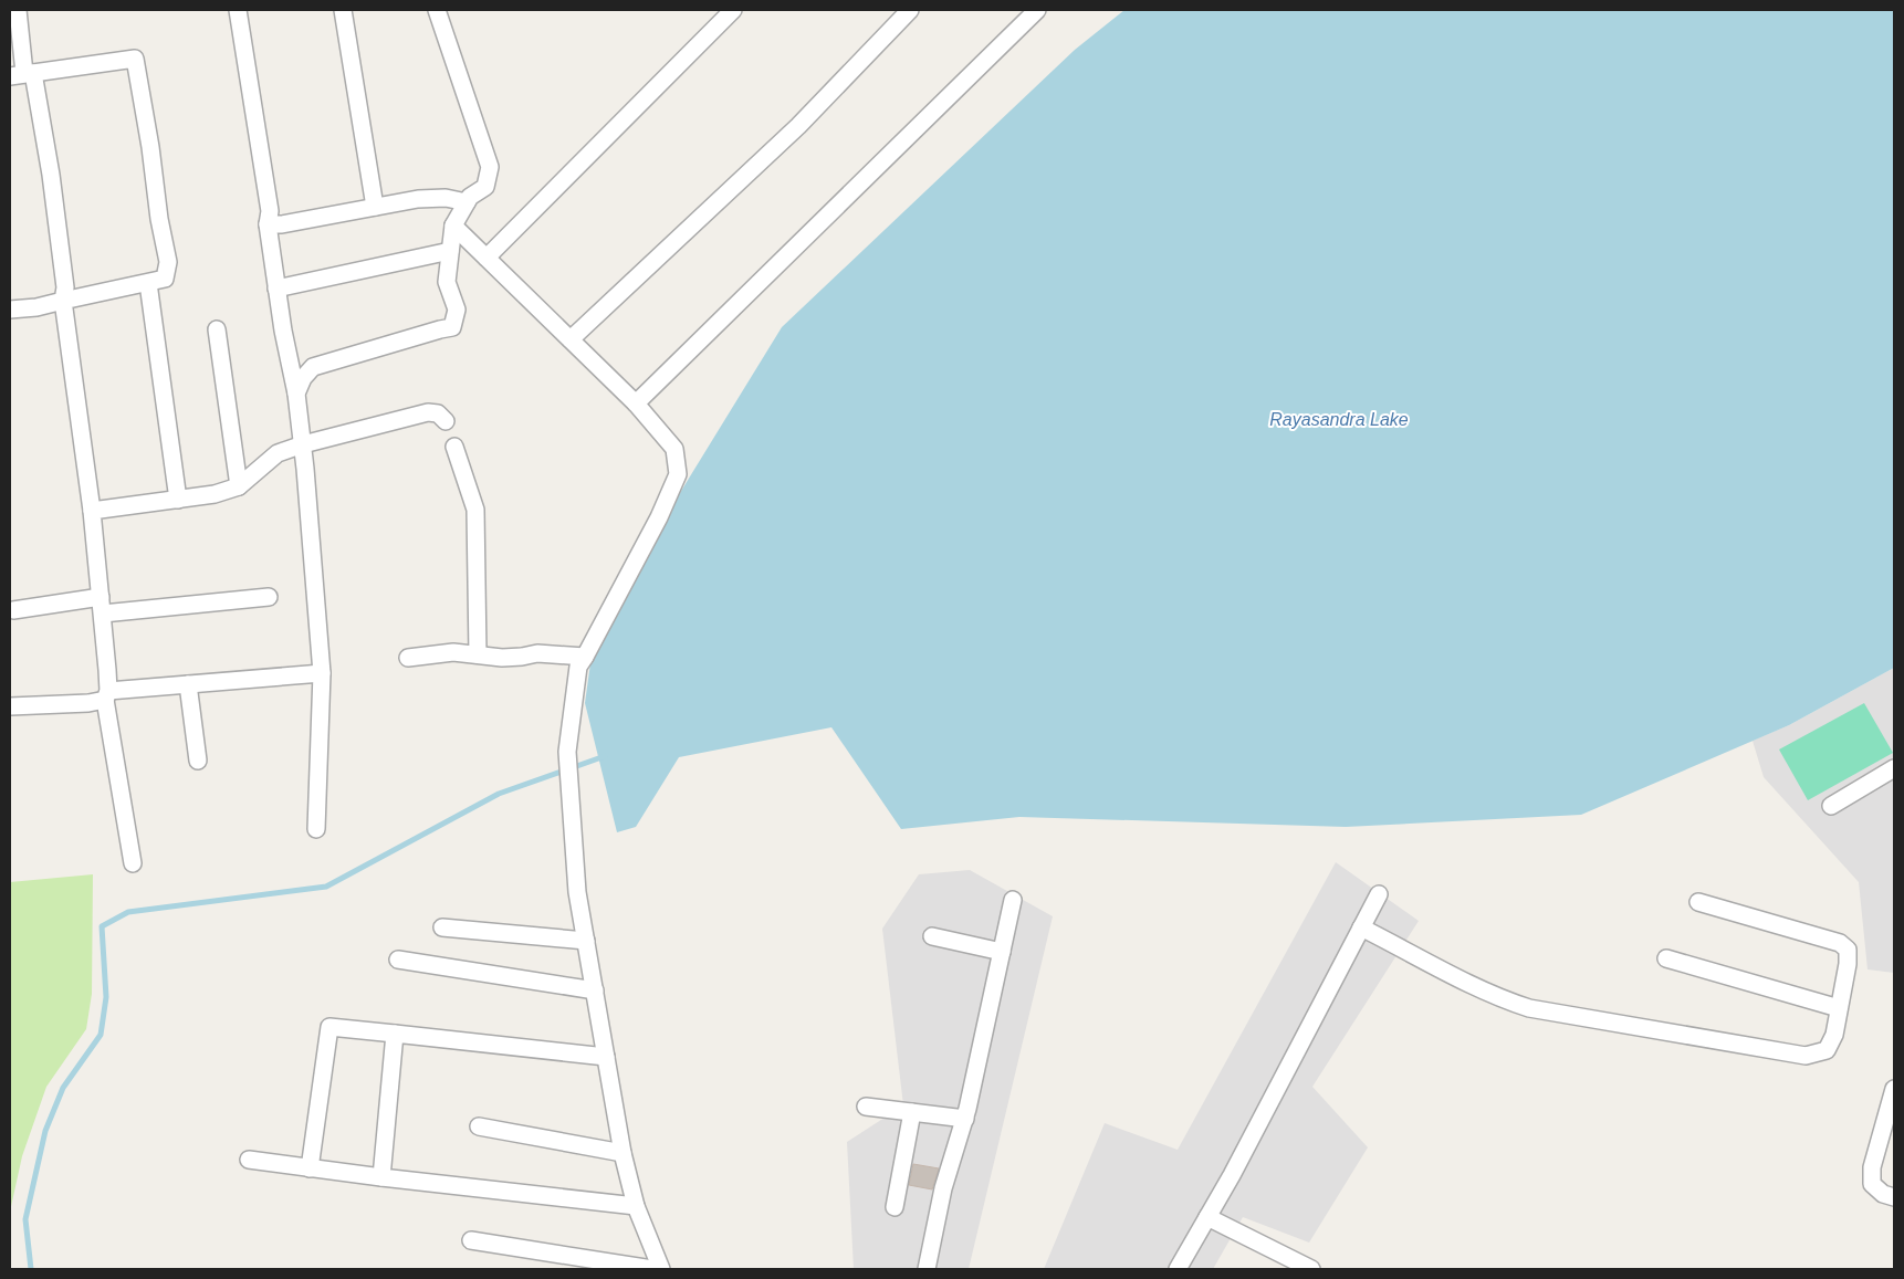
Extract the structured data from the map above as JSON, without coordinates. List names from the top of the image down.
{
  "water": ["Rayasandra Lake"]
}
